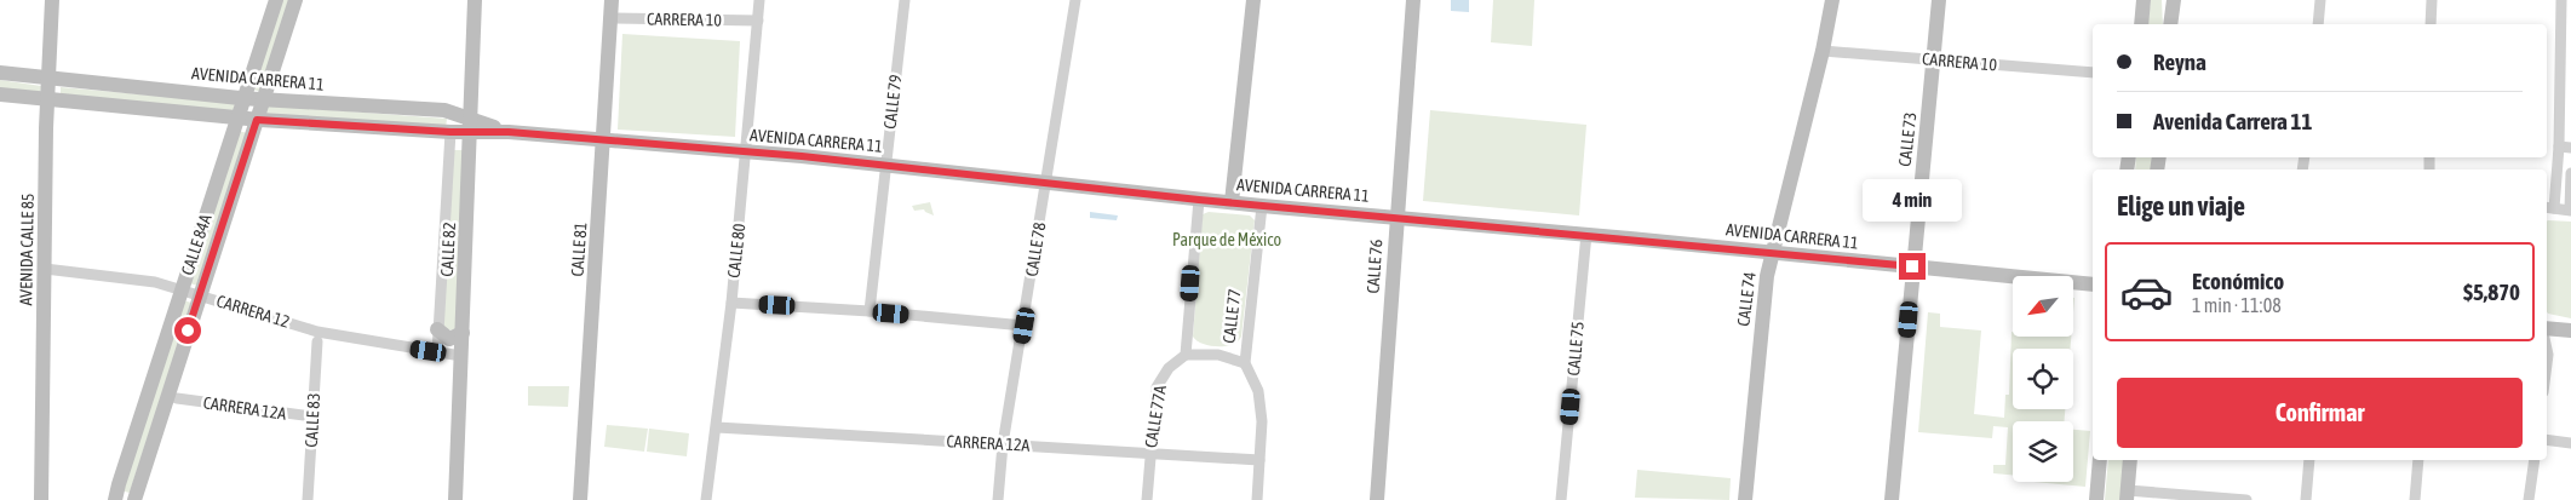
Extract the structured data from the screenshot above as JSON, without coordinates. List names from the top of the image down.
{
  "streets": {
    "main road": [
      "AVENIDA CARRERA 11",
      "CALLE 73",
      "CALLE 84A",
      "AVENIDA CALLE 85",
      "CALLE 82",
      "CALLE 81",
      "CALLE 76",
      "CALLE 74"
    ],
    "street": [
      "CARRERA 10",
      "CALLE 79",
      "CALLE 78",
      "CALLE 80",
      "CARRERA 12",
      "CALLE 77",
      "CALLE 75",
      "CARRERA 12A",
      "CALLE 77A",
      "CALLE 83"
    ]
  },
  "crossings": [
    ["CARRERA 10", "CALLE 73"],
    ["CARRERA 10", "CALLE 81"],
    ["CARRERA 10", "CALLE 80"],
    ["CARRERA 10", "CALLE 74"],
    ["AVENIDA CARRERA 11", "CALLE 79"],
    ["AVENIDA CARRERA 11", "CALLE 73"],
    ["AVENIDA CARRERA 11", "CALLE 84A"],
    ["AVENIDA CARRERA 11", "AVENIDA CALLE 85"],
    ["AVENIDA CARRERA 11", "CALLE 82"],
    ["AVENIDA CARRERA 11", "CALLE 81"],
    ["AVENIDA CARRERA 11", "CALLE 78"],
    ["AVENIDA CARRERA 11", "CALLE 80"],
    ["AVENIDA CARRERA 11", "CALLE 76"],
    ["AVENIDA CARRERA 11", "CALLE 74"],
    ["AVENIDA CARRERA 11", "CALLE 77"],
    ["AVENIDA CARRERA 11", "CALLE 75"],
    ["CALLE 84A", "CARRERA 12"],
    ["AVENIDA CALLE 85", "CARRERA 12"],
    ["CALLE 82", "CARRERA 12"],
    ["CALLE 78", "CARRERA 12A"],
    ["CALLE 80", "CARRERA 12A"],
    ["CALLE 77", "CARRERA 12A"],
    ["CARRERA 12A", "CALLE 77A"],
    ["CARRERA 12A", "CALLE 83"]
  ],
  "parks": ["Parque de México"],
  "north": "bottom left",
  "page": {
    "banner": ["Reyna", "Avenida Carrera 11"],
    "heading": "Elige un viaje",
    "bubble": "4 min",
    "list": [
      {
        "name": "Económico",
        "note": "1 min · 11:08",
        "value": "$5,870"
      }
    ],
    "buttons": "Confirmar"
  }
}
